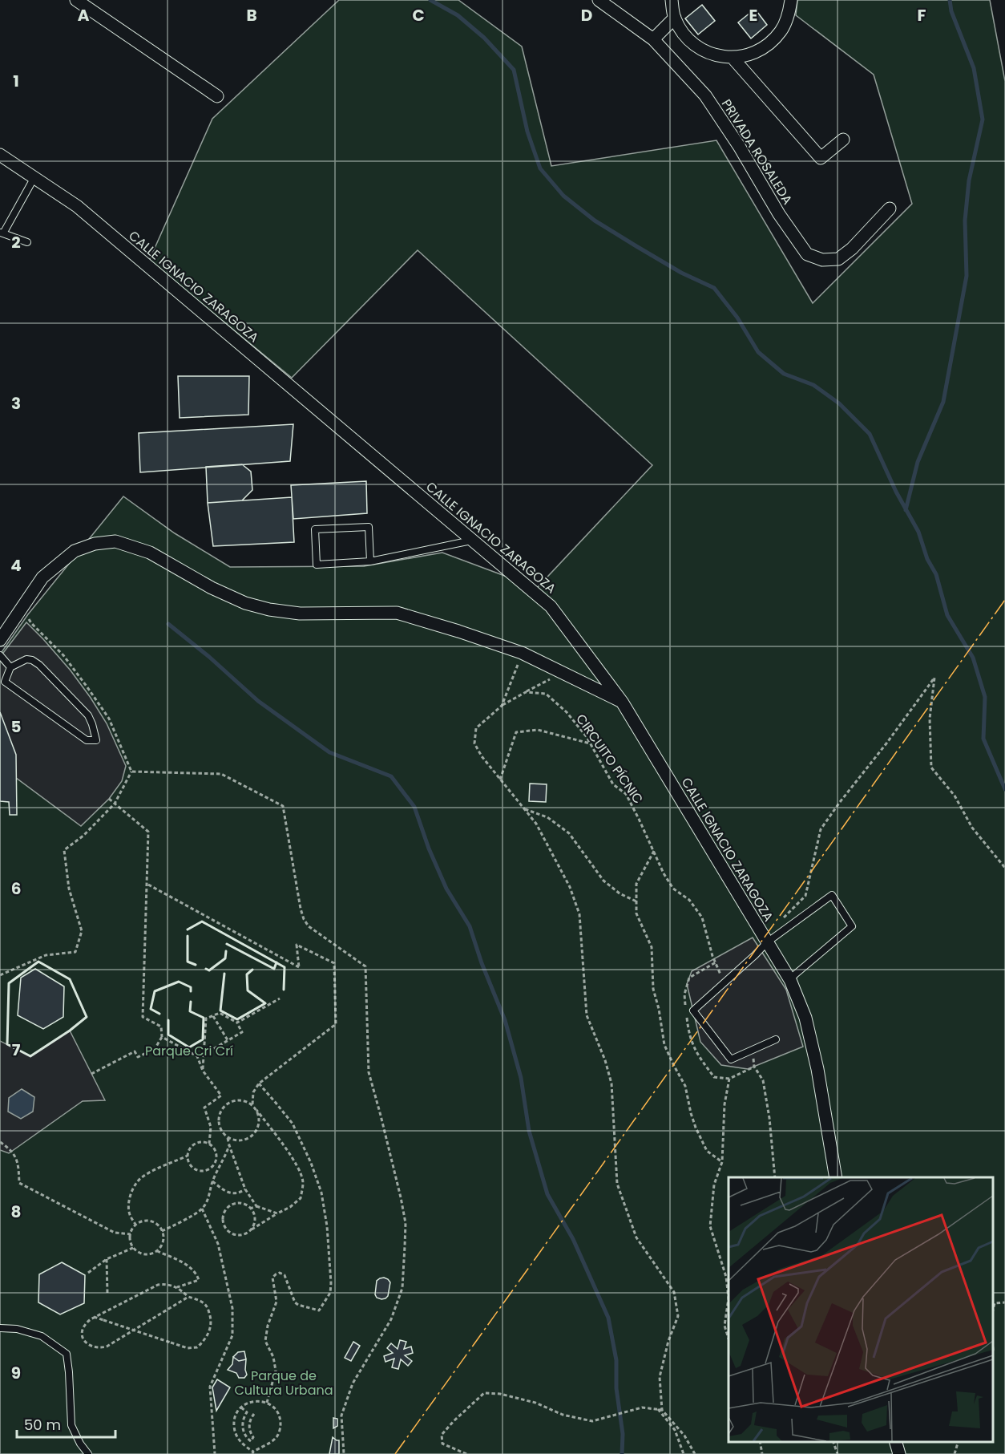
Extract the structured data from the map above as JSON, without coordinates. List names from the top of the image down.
{
  "streets": {
    "street": ["PRIVADA ROSALEDA", "CALLE IGNACIO ZARAGOZA"],
    "path": ["CIRCUITO PÍCNIC"]
  },
  "parks": ["Parque Cri Crí", "Parque de Cultura Urbana"],
  "scale_bar": "50 m",
  "grid": {
    "columns": [
      "A",
      "B",
      "C",
      "D",
      "E",
      "F"
    ],
    "rows": [
      "1",
      "2",
      "3",
      "4",
      "5",
      "6",
      "7",
      "8",
      "9"
    ]
  }
}
